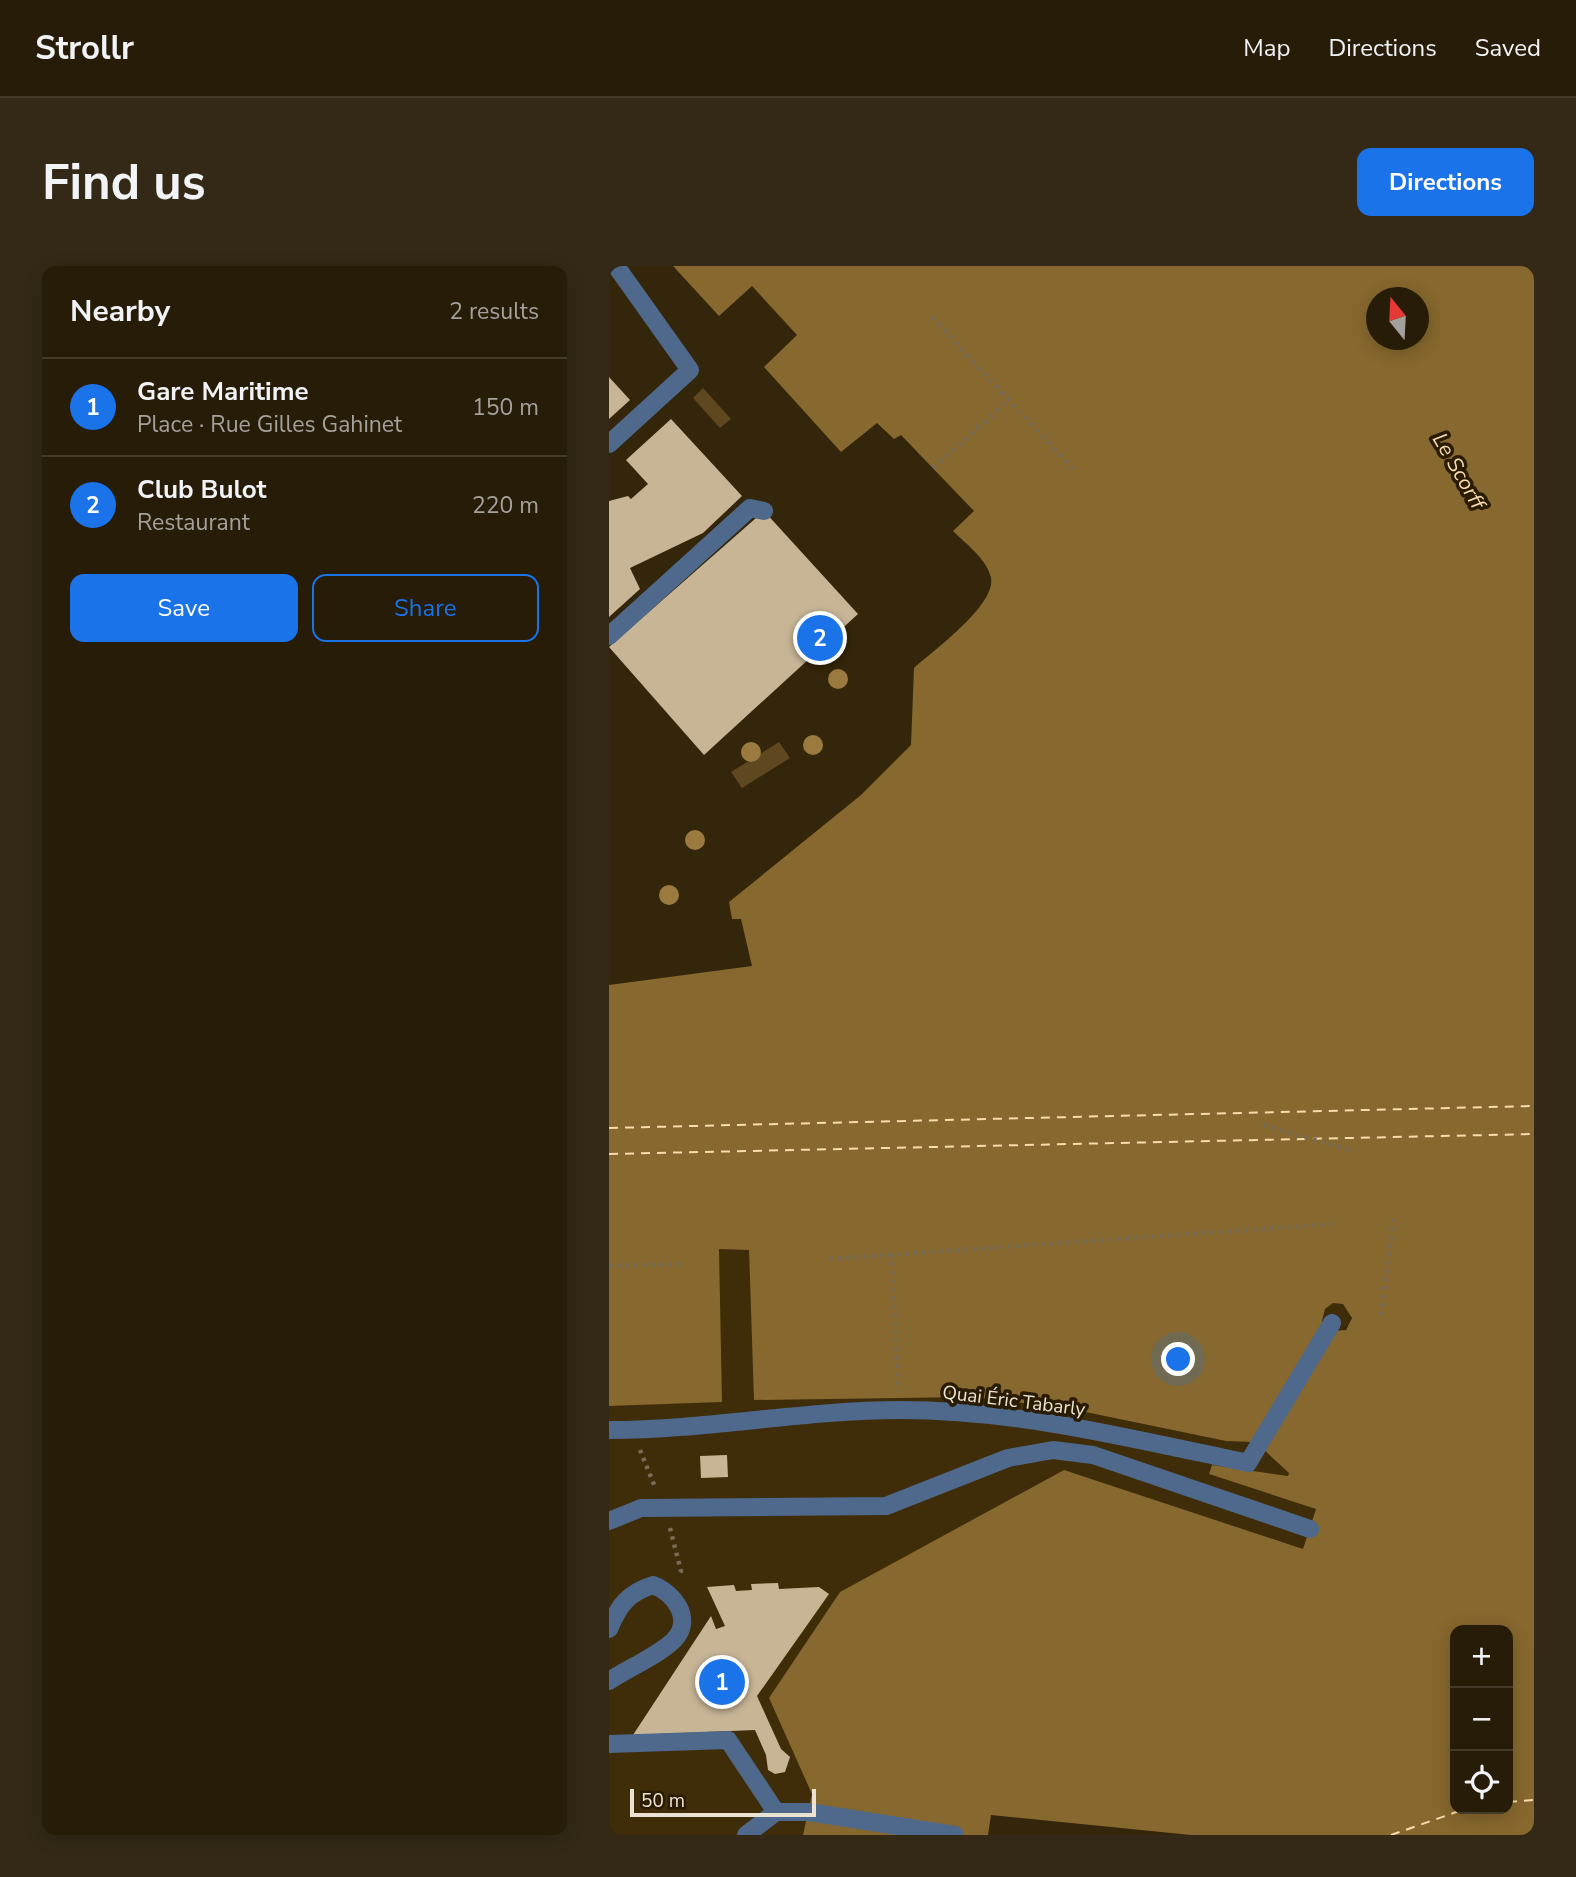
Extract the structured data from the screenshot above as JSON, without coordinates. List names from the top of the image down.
{
  "streets": {
    "street": ["Quai Éric Tabarly"]
  },
  "water": ["Le Scorff"],
  "scale_bar": "50 m",
  "north": "top",
  "page": {
    "header": "Strollr",
    "nav": ["Map", "Directions", "Saved"],
    "buttons": [
      "Directions",
      ["Save", "Share"]
    ],
    "title": "Find us",
    "heading": ["Nearby", "2 results"],
    "list": [
      {
        "mark": "1",
        "name": "Gare Maritime",
        "note": "Place · Rue Gilles Gahinet",
        "value": "150 m"
      },
      {
        "mark": "2",
        "name": "Club Bulot",
        "note": "Restaurant",
        "value": "220 m"
      }
    ],
    "pins": ["2", "1"],
    "map_buttons": ["+", "−"],
    "scale": "50 m"
  }
}
